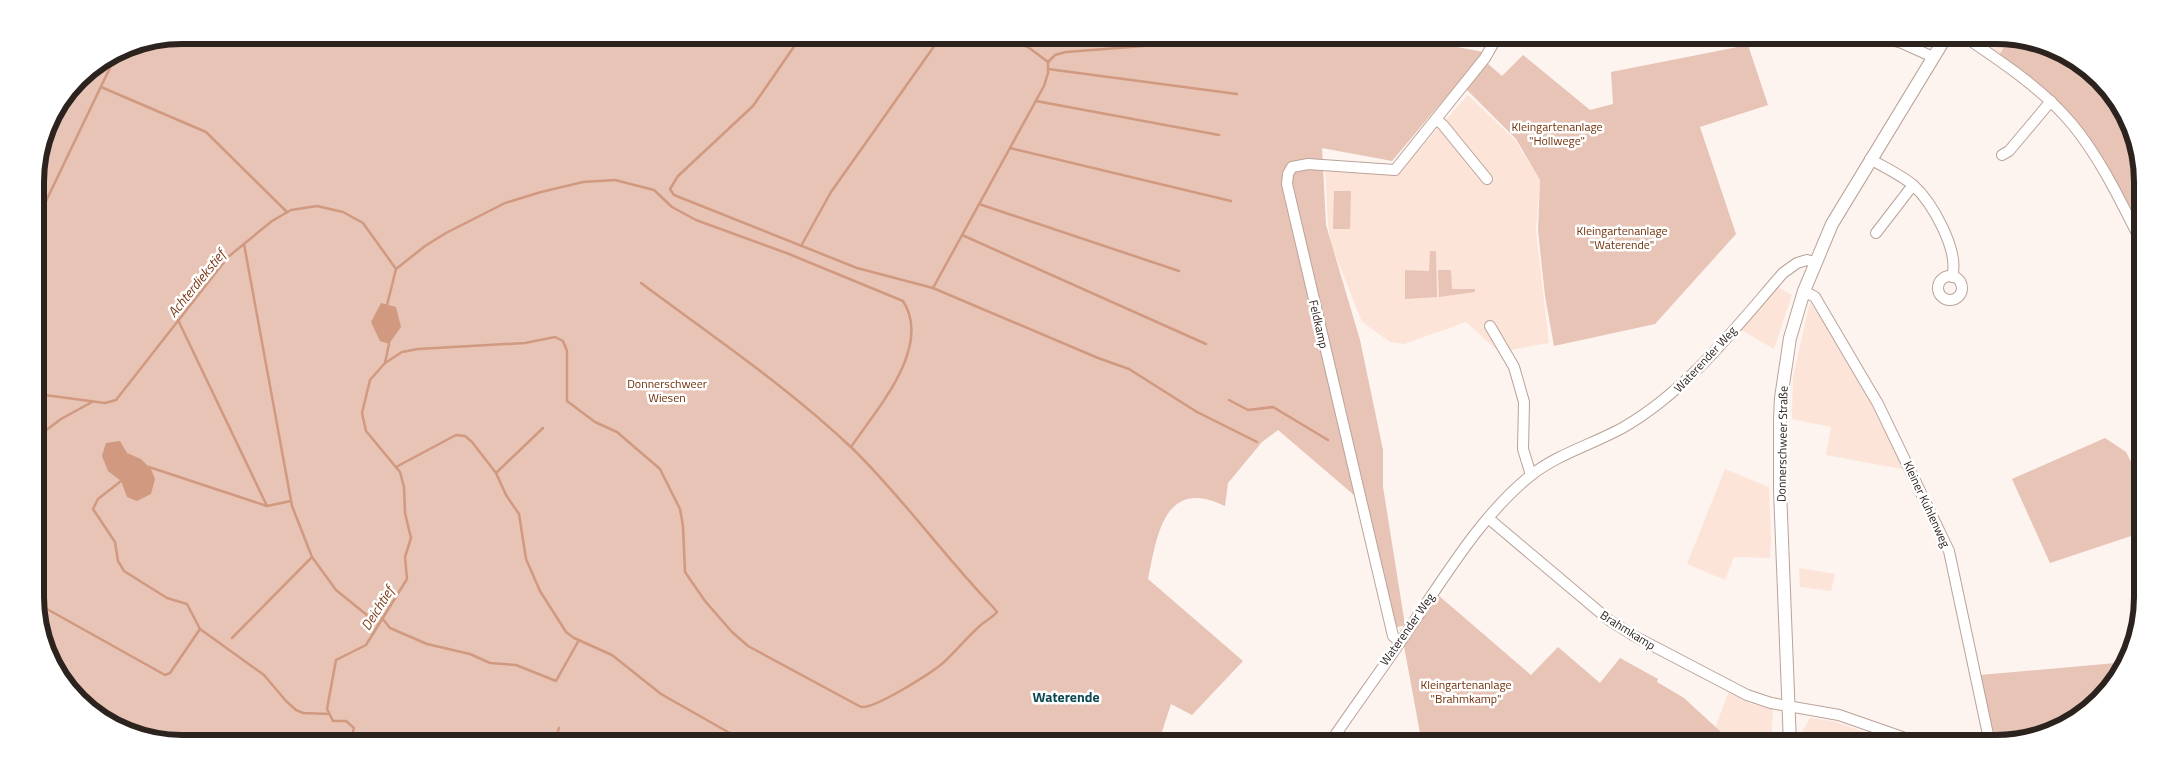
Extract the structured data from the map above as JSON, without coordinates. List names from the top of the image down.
{
  "streets": {
    "main road": ["Donnerschweer Straße"],
    "street": [
      "Feldkamp",
      "Waterender Weg",
      "Kleiner Kuhlenweg",
      "Brahmkamp"
    ]
  },
  "crossings": [
    ["Feldkamp", "Waterender Weg"],
    ["Waterender Weg", "Donnerschweer Straße"],
    ["Waterender Weg", "Brahmkamp"],
    ["Donnerschweer Straße", "Kleiner Kuhlenweg"],
    ["Donnerschweer Straße", "Brahmkamp"]
  ],
  "districts": ["Waterende"],
  "water": ["Achterdiekstief", "Deichtief"],
  "parks": [
    "Kleingartenanlage \"Hollwege\"",
    "Kleingartenanlage \"Waterende\"",
    "Donnerschweer Wiesen",
    "Kleingartenanlage \"Brahmkamp\""
  ]
}
